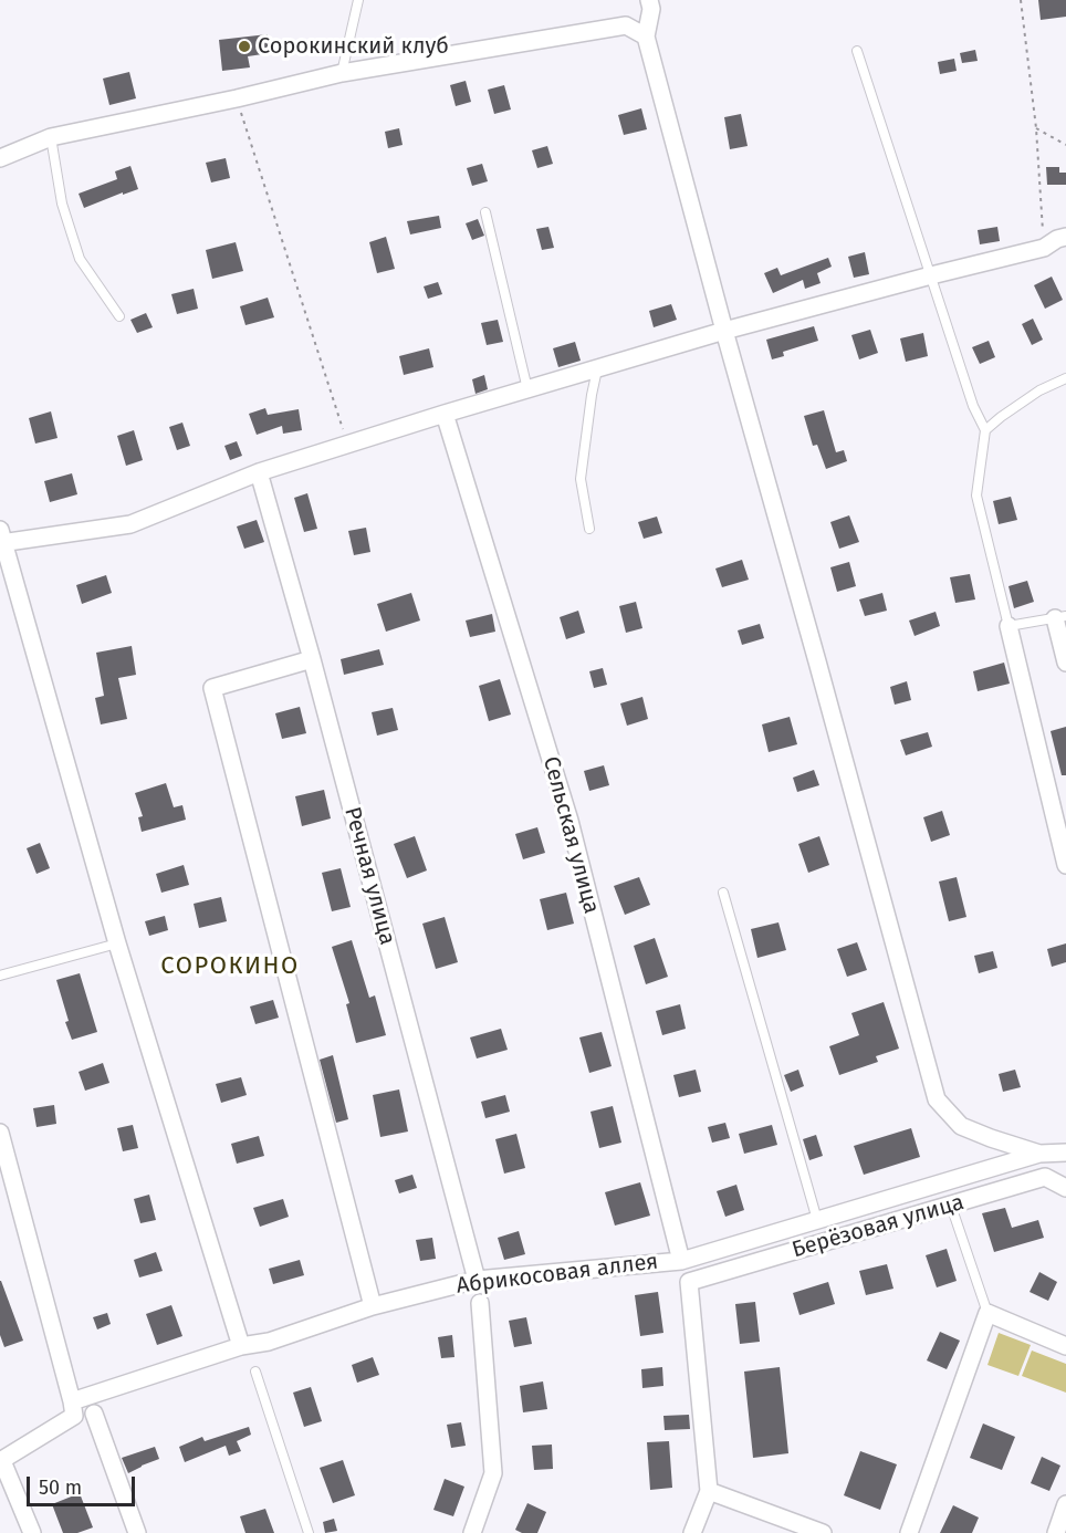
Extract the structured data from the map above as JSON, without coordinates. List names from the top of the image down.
{
  "streets": {
    "street": [
      "Сельская улица",
      "Речная улица",
      "Берёзовая улица",
      "Абрикосовая аллея"
    ]
  },
  "crossings": [
    ["Сельская улица", "Абрикосовая аллея"],
    ["Речная улица", "Абрикосовая аллея"]
  ],
  "districts": ["СОРОКИНО"],
  "places": ["Сорокинский клуб"],
  "scale_bar": "50 m"
}
